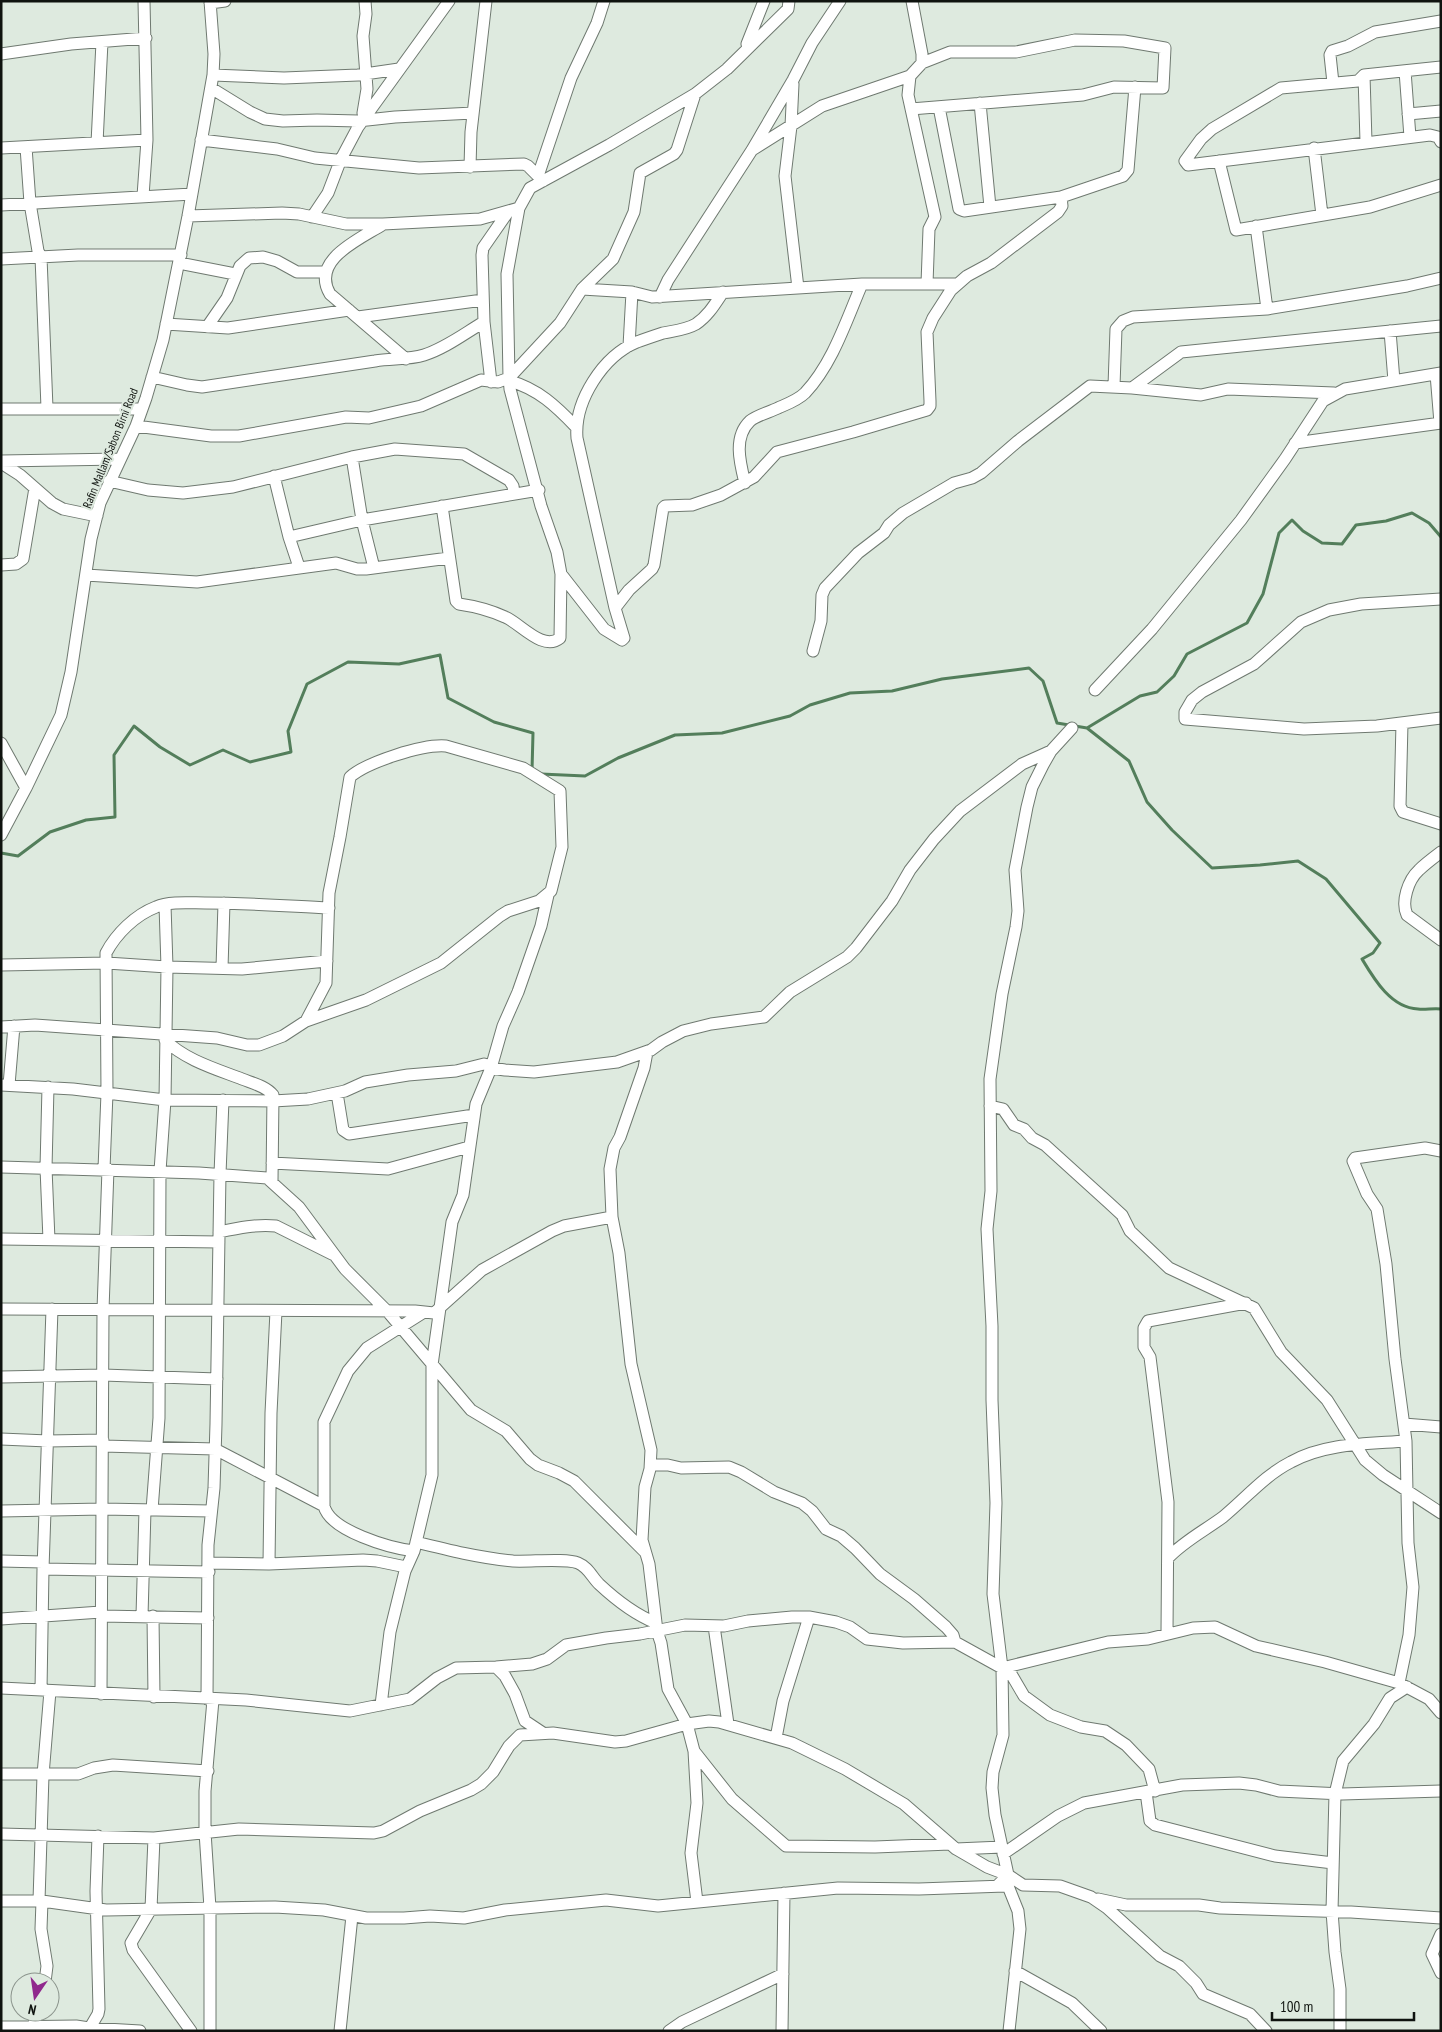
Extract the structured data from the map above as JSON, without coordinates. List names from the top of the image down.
{
  "streets": {
    "street": ["Rafin Mallam/Sabon Birni Road"]
  },
  "scale_bar": "100 m",
  "north": "bottom"
}
